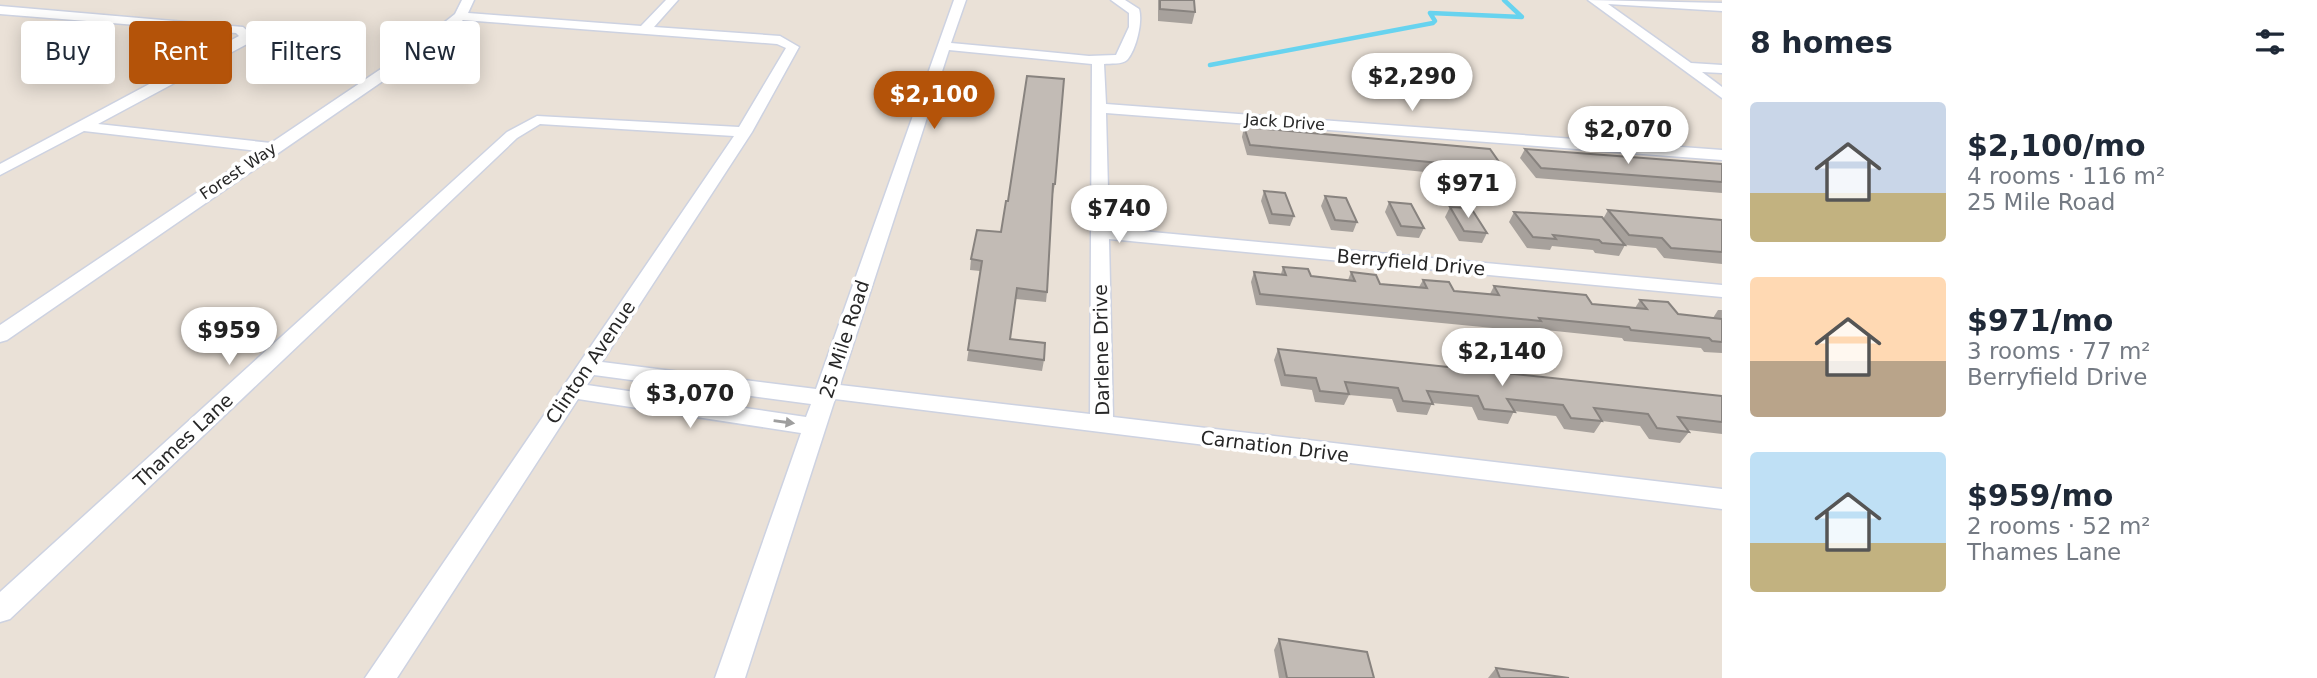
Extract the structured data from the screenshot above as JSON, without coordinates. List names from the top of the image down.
{
  "streets": {
    "street": [
      "Jack Drive",
      "Forest Way",
      "Berryfield Drive",
      "25 Mile Road",
      "Darlene Drive",
      "Clinton Avenue",
      "Thames Lane",
      "Carnation Drive"
    ]
  },
  "crossings": [
    ["Jack Drive", "Darlene Drive"],
    ["Berryfield Drive", "Darlene Drive"],
    ["25 Mile Road", "Carnation Drive"],
    ["Darlene Drive", "Carnation Drive"],
    ["Clinton Avenue", "Thames Lane"],
    ["Clinton Avenue", "Carnation Drive"]
  ],
  "page": {
    "heading": "8 homes",
    "chip": [
      "Buy",
      "Rent",
      "Filters",
      "New"
    ],
    "price": [
      "$2,290",
      "$2,100",
      "$2,070",
      "$971",
      "$740",
      "$959",
      "$2,140",
      "$3,070"
    ],
    "list": [
      {
        "name": "$2,100/mo",
        "note": "4 rooms · 116 m² · 25 Mile Road"
      },
      {
        "name": "$971/mo",
        "note": "3 rooms · 77 m² · Berryfield Drive"
      },
      {
        "name": "$959/mo",
        "note": "2 rooms · 52 m² · Thames Lane"
      }
    ]
  }
}
